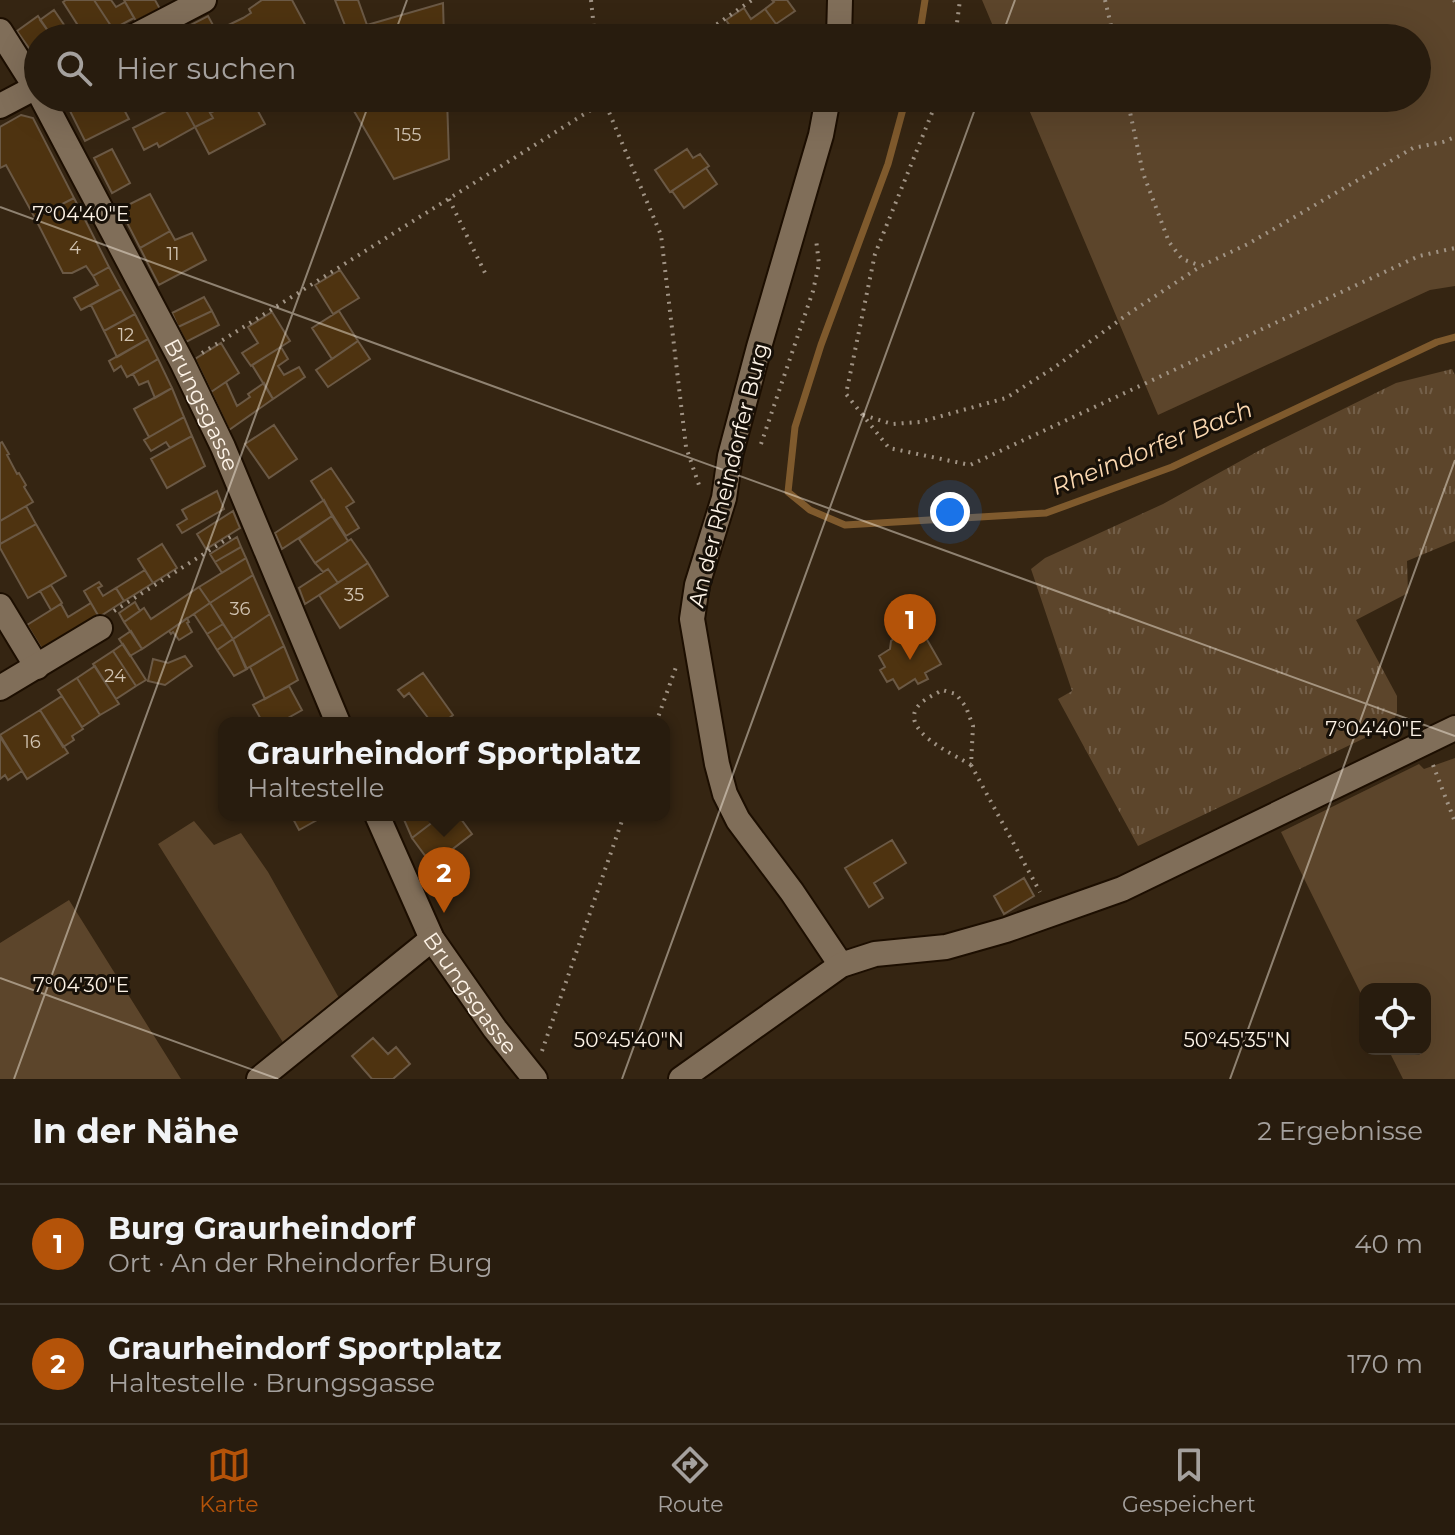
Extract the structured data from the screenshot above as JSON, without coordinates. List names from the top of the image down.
{
  "streets": {
    "street": ["Brungsgasse", "An der Rheindorfer Burg"]
  },
  "water": ["Rheindorfer Bach"],
  "house_numbers": [
    "155",
    "4",
    "11",
    "12",
    "35",
    "36",
    "24",
    "16"
  ],
  "page": {
    "search": "Hier suchen",
    "pins": ["1", "2"],
    "popup": ["Graurheindorf Sportplatz", "Haltestelle"],
    "heading": ["In der Nähe", "2 Ergebnisse"],
    "list": [
      {
        "mark": "1",
        "name": "Burg Graurheindorf",
        "note": "Ort · An der Rheindorfer Burg",
        "value": "40 m"
      },
      {
        "mark": "2",
        "name": "Graurheindorf Sportplatz",
        "note": "Haltestelle · Brungsgasse",
        "value": "170 m"
      }
    ],
    "nav": ["Karte", "Route", "Gespeichert"]
  },
  "coordinates": [
    "7°04'40\"E",
    "7°04'30\"E",
    "50°45'40\"N",
    "50°45'35\"N"
  ]
}
